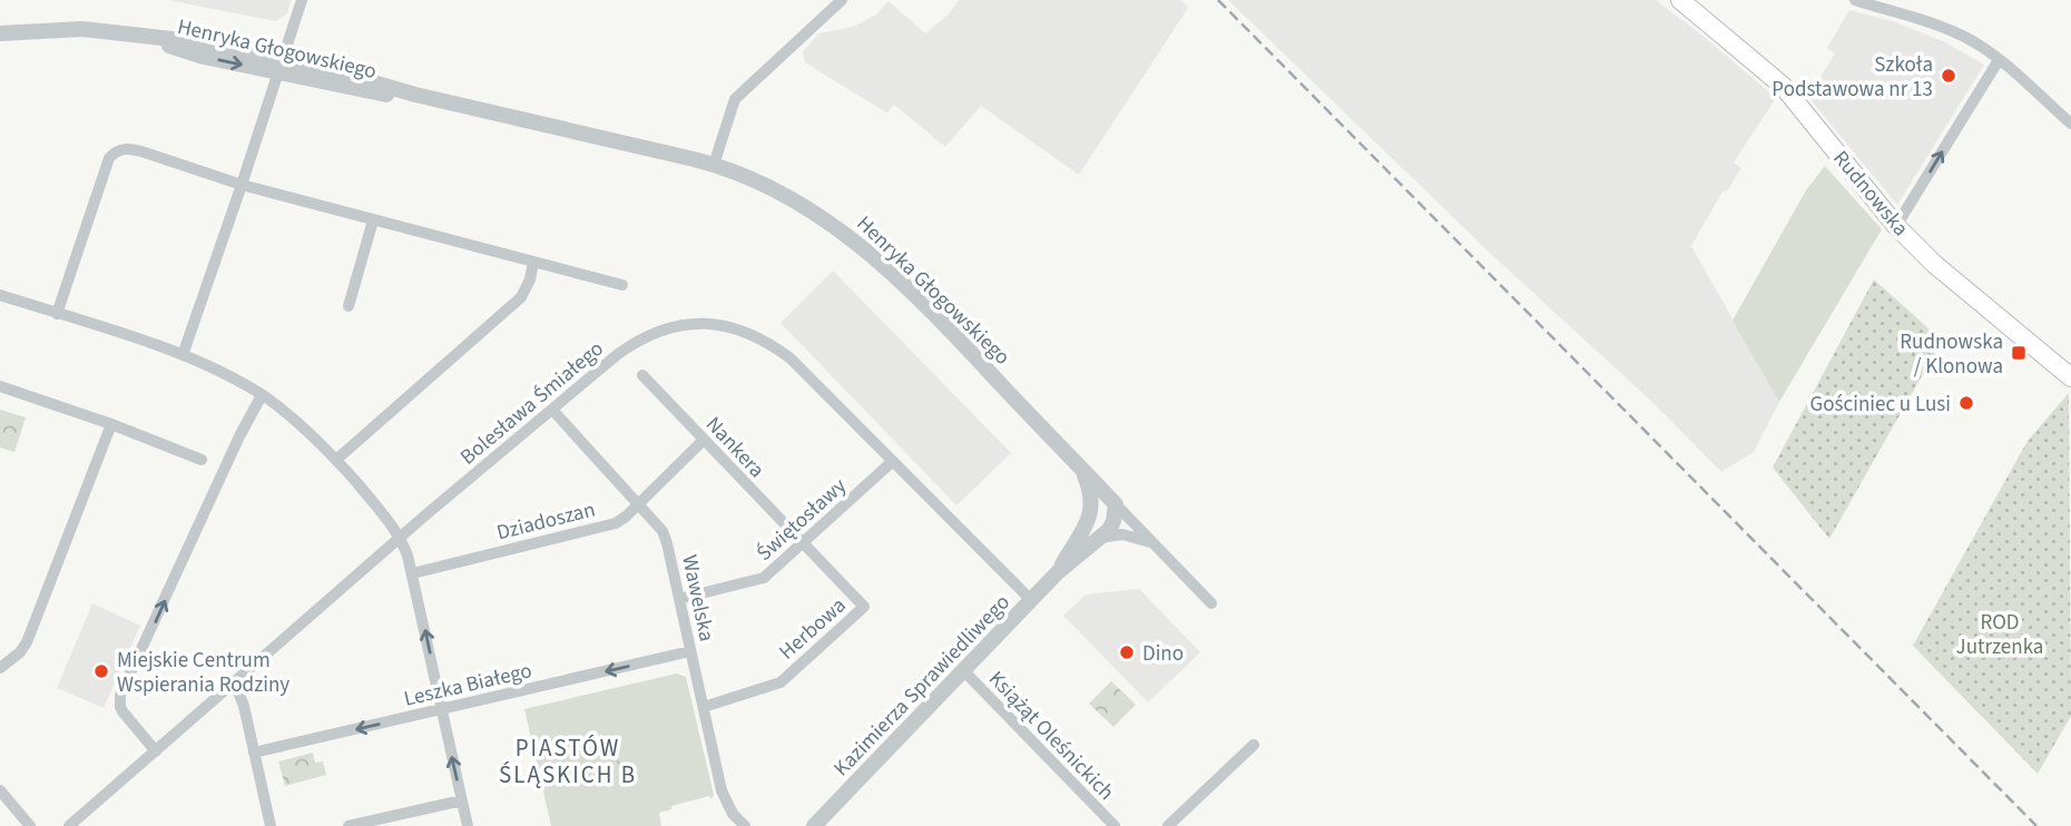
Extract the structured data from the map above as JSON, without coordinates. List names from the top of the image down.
{
  "streets": {
    "main road": ["Rudnowska"],
    "street": [
      "Henryka Głogowskiego",
      "Bolesława Śmiałego",
      "Nankera",
      "Świętosławy",
      "Dziadoszan",
      "Wawelska",
      "Herbowa",
      "Leszka Białego",
      "Kazimierza Sprawiedliwego",
      "Książąt Oleśnickich"
    ]
  },
  "crossings": [
    ["Henryka Głogowskiego", "Kazimierza Sprawiedliwego"],
    ["Bolesława Śmiałego", "Świętosławy"],
    ["Bolesława Śmiałego", "Wawelska"],
    ["Bolesława Śmiałego", "Kazimierza Sprawiedliwego"],
    ["Nankera", "Świętosławy"],
    ["Nankera", "Dziadoszan"],
    ["Nankera", "Herbowa"],
    ["Świętosławy", "Wawelska"],
    ["Świętosławy", "Herbowa"],
    ["Dziadoszan", "Wawelska"],
    ["Wawelska", "Herbowa"],
    ["Wawelska", "Leszka Białego"],
    ["Kazimierza Sprawiedliwego", "Książąt Oleśnickich"]
  ],
  "one_way": ["Leszka Białego"],
  "districts": ["PIASTÓW ŚLĄSKICH B"],
  "parks": ["ROD Jutrzenka"],
  "places": {
    "other": [
      "Szkoła Podstawowa nr 13",
      "Gościniec u Lusi",
      "Dino",
      "Miejskie Centrum Wspierania Rodziny"
    ],
    "transit": ["Rudnowska / Klonowa"]
  }
}
